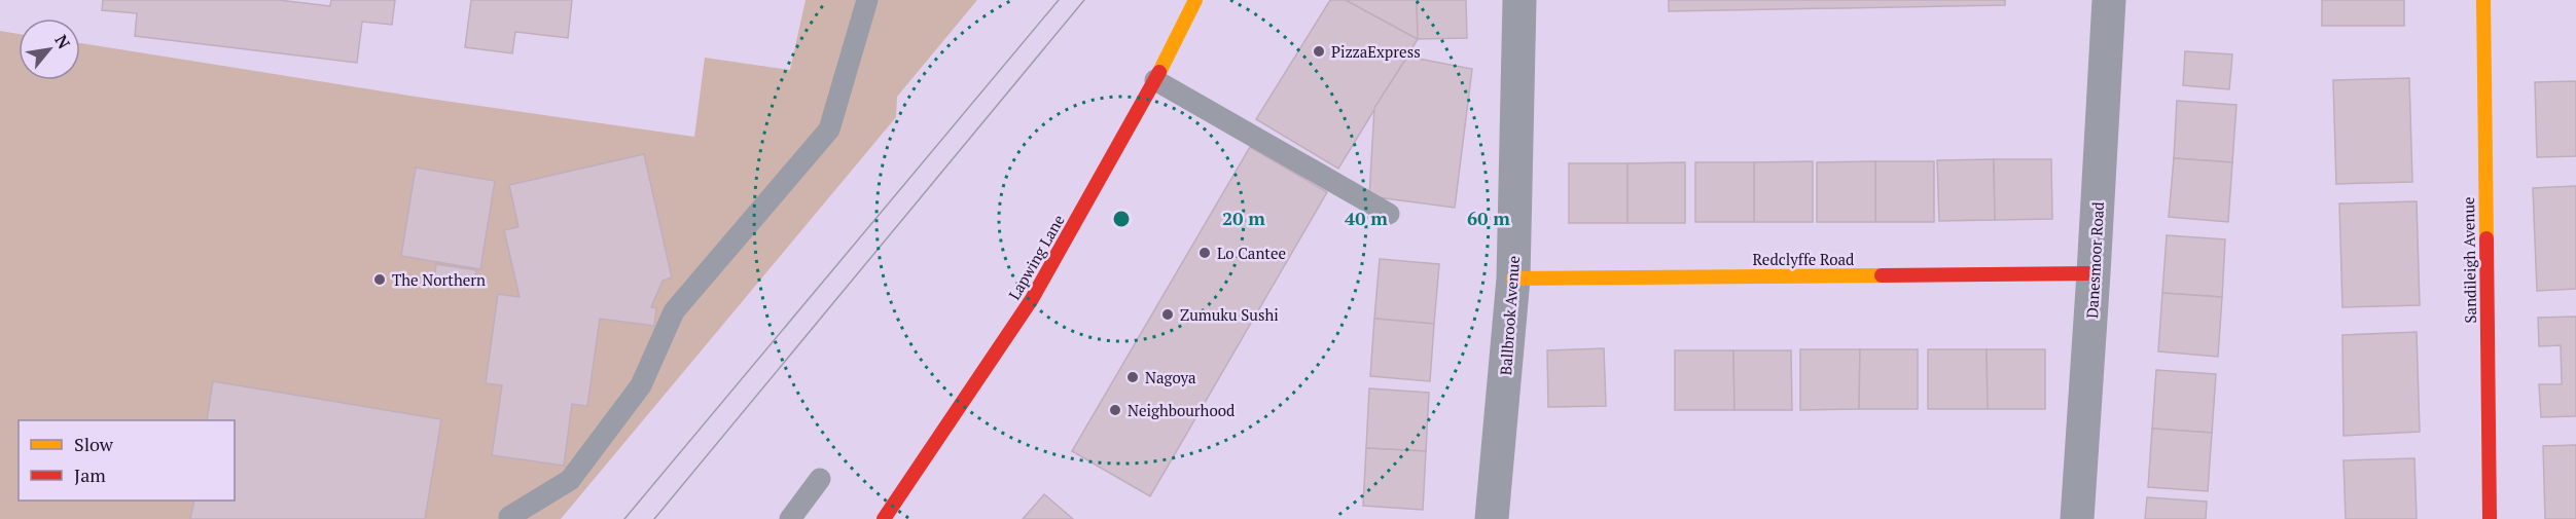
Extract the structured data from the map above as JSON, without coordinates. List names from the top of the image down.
{
  "streets": {
    "street": [
      "Lapwing Lane",
      "Redclyffe Road",
      "Danesmoor Road",
      "Sandileigh Avenue",
      "Ballbrook Avenue"
    ]
  },
  "crossings": [
    ["Redclyffe Road", "Danesmoor Road"],
    ["Redclyffe Road", "Ballbrook Avenue"]
  ],
  "places": [
    "PizzaExpress",
    "Lo Cantee",
    "The Northern",
    "Zumuku Sushi",
    "Nagoya",
    "Neighbourhood"
  ],
  "legend": ["Slow", "Jam"],
  "north": "top right",
  "rings": ["20 m", "40 m", "60 m"]
}
